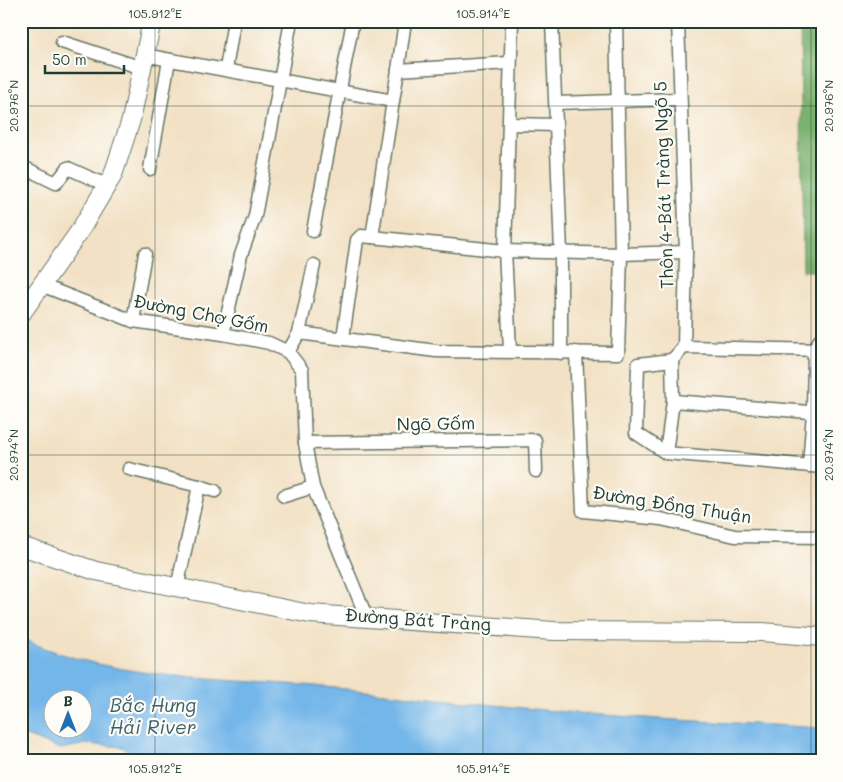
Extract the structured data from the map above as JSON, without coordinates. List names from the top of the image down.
{
  "streets": {
    "street": [
      "Thôn 4-Bát Tràng Ngõ 5",
      "Đường Chợ Gốm",
      "Ngõ Gốm",
      "Đường Đồng Thuận",
      "Đường Bát Tràng"
    ]
  },
  "crossings": [
    ["Đường Chợ Gốm", "Ngõ Gốm"],
    ["Đường Chợ Gốm", "Đường Bát Tràng"]
  ],
  "water": ["Bắc Hưng Hải River"],
  "scale_bar": "50 m",
  "north": "top",
  "coordinates": [
    "105.912°E",
    "105.914°E",
    "20.976°N",
    "20.974°N"
  ]
}
